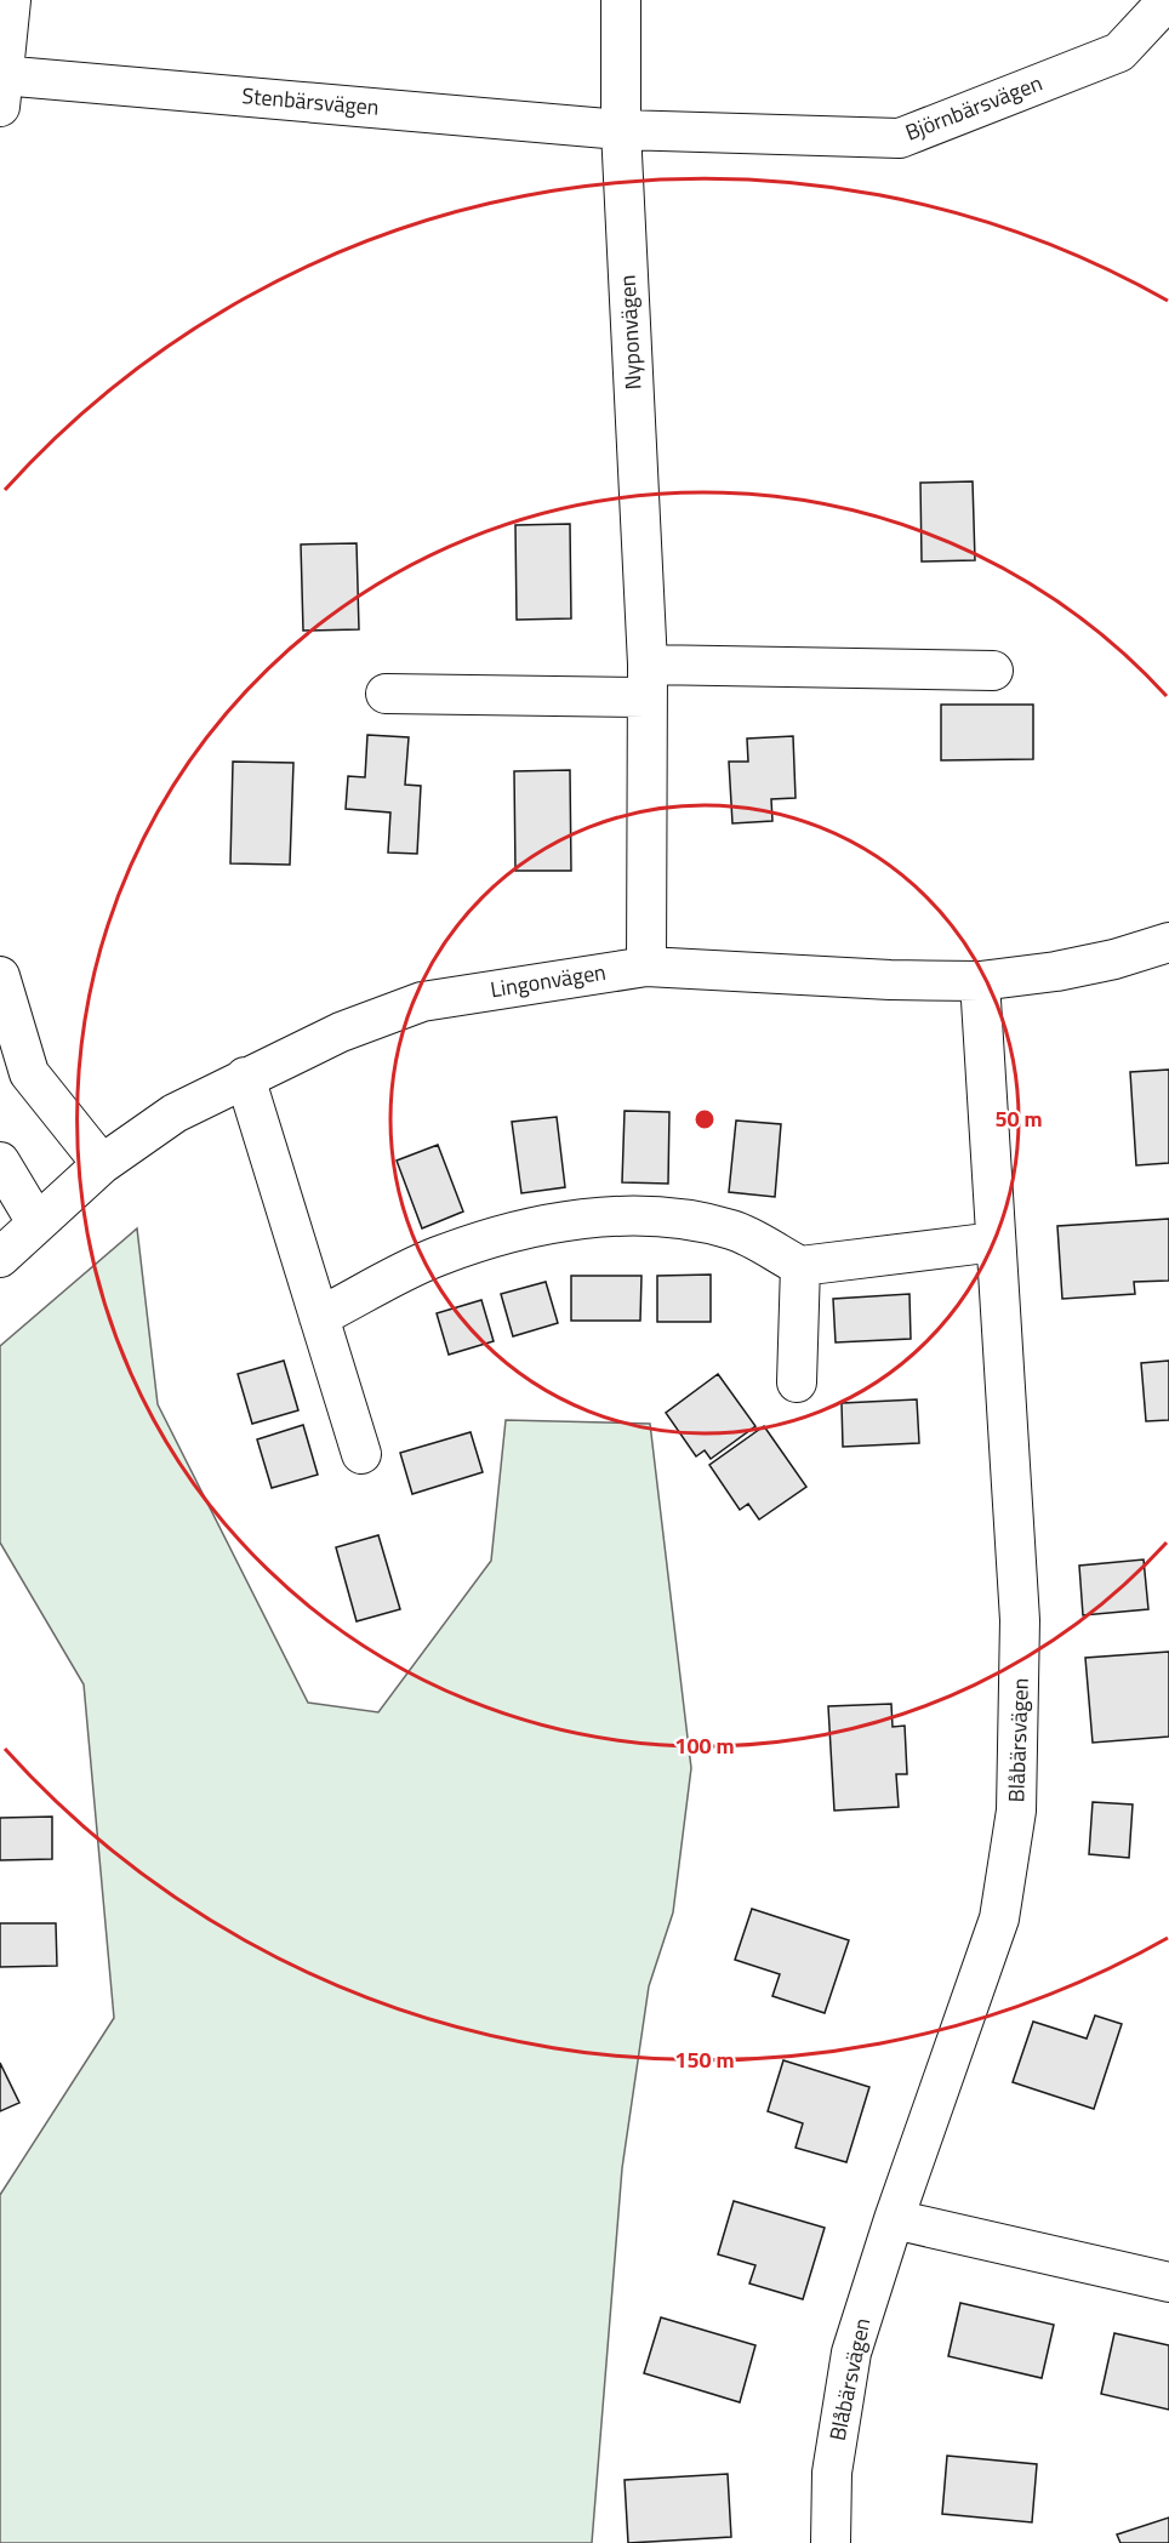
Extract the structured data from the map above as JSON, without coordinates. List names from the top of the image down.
{
  "streets": {
    "street": [
      "Stenbärsvägen",
      "Björnbärsvägen",
      "Nyponvägen",
      "Lingonvägen",
      "Blåbärsvägen"
    ]
  },
  "crossings": [
    ["Stenbärsvägen", "Björnbärsvägen"],
    ["Stenbärsvägen", "Nyponvägen"],
    ["Björnbärsvägen", "Nyponvägen"],
    ["Nyponvägen", "Lingonvägen"],
    ["Lingonvägen", "Blåbärsvägen"]
  ],
  "rings": ["50 m", "100 m", "150 m"]
}
